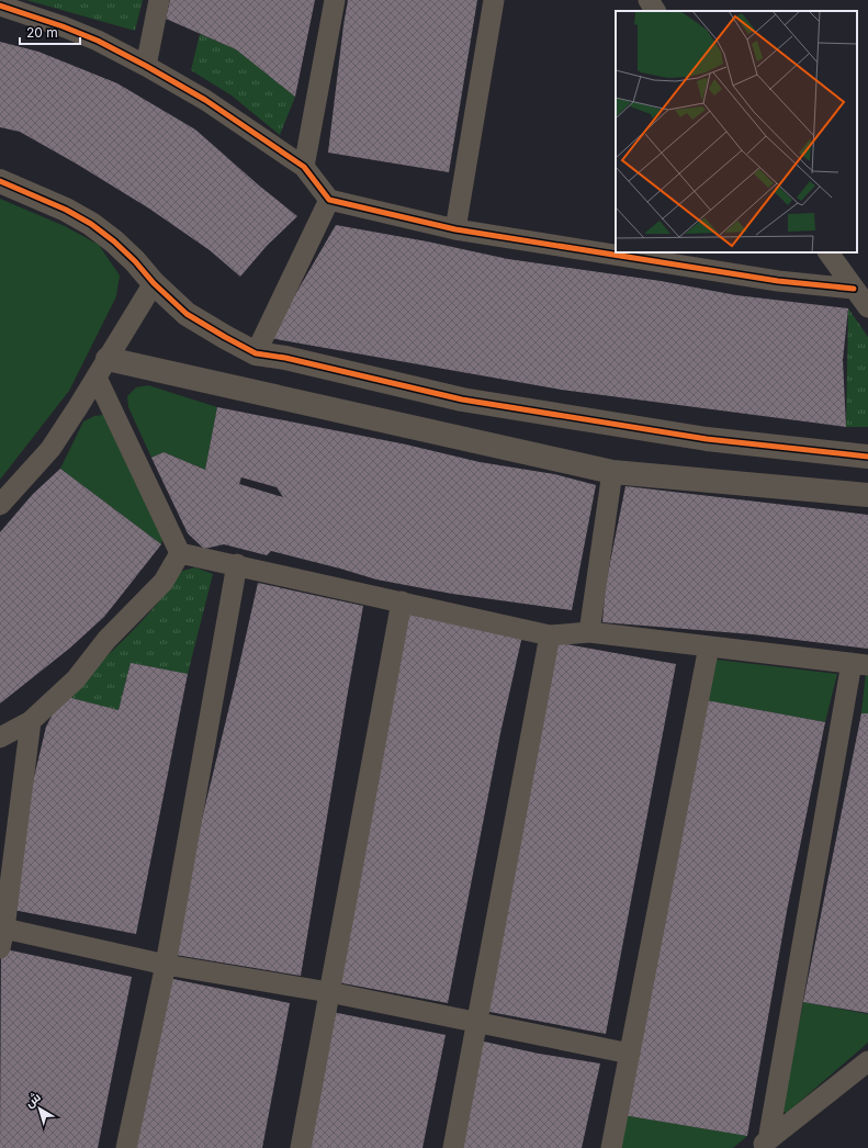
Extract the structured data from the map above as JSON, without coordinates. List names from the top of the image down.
{
  "scale_bar": "20 m",
  "north": "top left"
}
